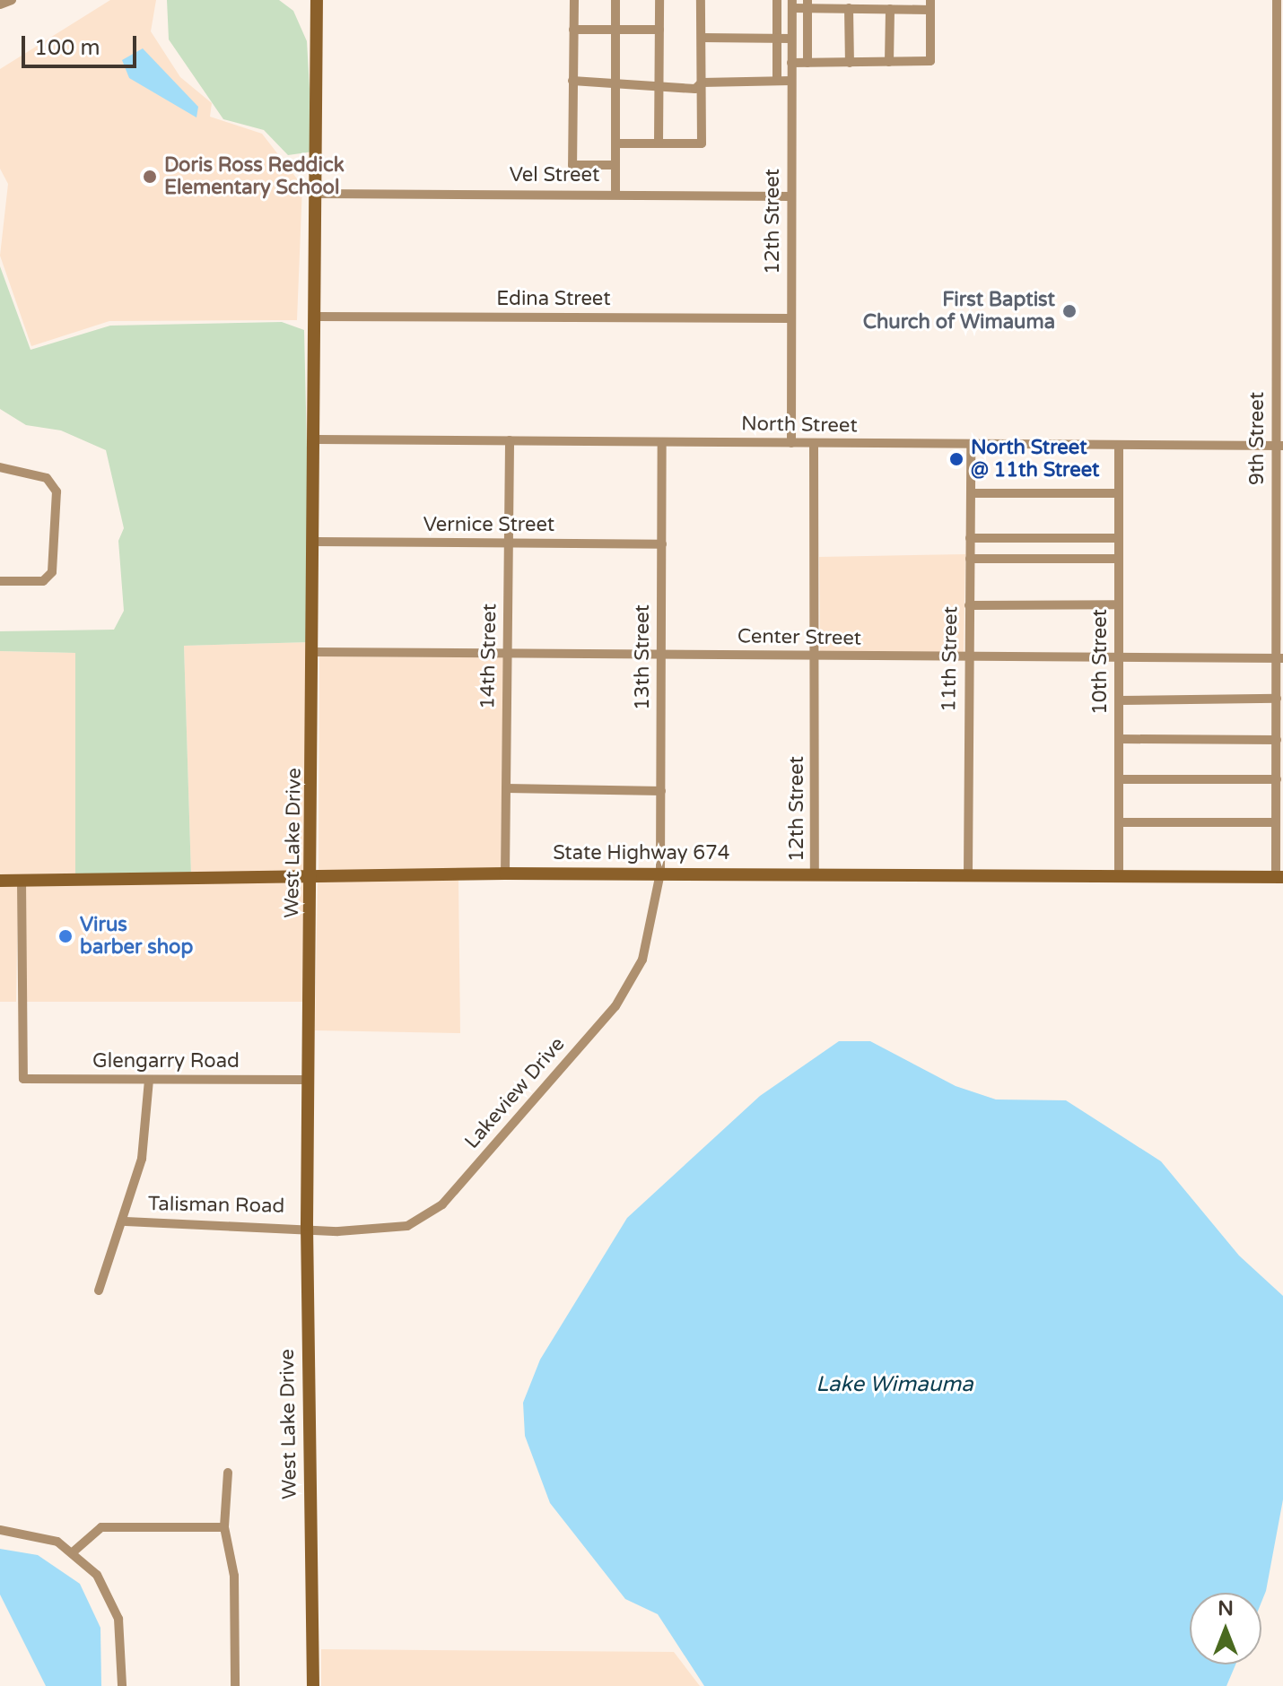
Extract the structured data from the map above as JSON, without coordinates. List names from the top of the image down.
{
  "streets": {
    "street": [
      "Vel Street",
      "12th Street",
      "Edina Street",
      "North Street",
      "9th Street",
      "Vernice Street",
      "Center Street",
      "14th Street",
      "13th Street",
      "11th Street",
      "10th Street",
      "West Lake Drive",
      "State Highway 674",
      "Glengarry Road",
      "Lakeview Drive",
      "Talisman Road"
    ]
  },
  "crossings": [
    ["Vel Street", "12th Street"],
    ["Vel Street", "West Lake Drive"],
    ["12th Street", "Edina Street"],
    ["12th Street", "North Street"],
    ["12th Street", "Center Street"],
    ["12th Street", "State Highway 674"],
    ["Edina Street", "West Lake Drive"],
    ["North Street", "9th Street"],
    ["North Street", "14th Street"],
    ["North Street", "13th Street"],
    ["North Street", "11th Street"],
    ["North Street", "10th Street"],
    ["North Street", "West Lake Drive"],
    ["9th Street", "Center Street"],
    ["9th Street", "State Highway 674"],
    ["Vernice Street", "14th Street"],
    ["Vernice Street", "13th Street"],
    ["Vernice Street", "West Lake Drive"],
    ["Center Street", "14th Street"],
    ["Center Street", "13th Street"],
    ["Center Street", "11th Street"],
    ["Center Street", "10th Street"],
    ["Center Street", "West Lake Drive"],
    ["14th Street", "State Highway 674"],
    ["13th Street", "State Highway 674"],
    ["13th Street", "Lakeview Drive"],
    ["11th Street", "State Highway 674"],
    ["10th Street", "State Highway 674"],
    ["West Lake Drive", "State Highway 674"],
    ["West Lake Drive", "Glengarry Road"],
    ["West Lake Drive", "Lakeview Drive"],
    ["West Lake Drive", "Talisman Road"],
    ["State Highway 674", "Glengarry Road"],
    ["State Highway 674", "Lakeview Drive"],
    ["Lakeview Drive", "Talisman Road"]
  ],
  "water": ["Lake Wimauma"],
  "places": [
    "Doris Ross Reddick Elementary School",
    "First Baptist Church of Wimauma",
    "North Street @ 11th Street",
    "Virus barber shop"
  ],
  "scale_bar": "100 m",
  "north": "top"
}
